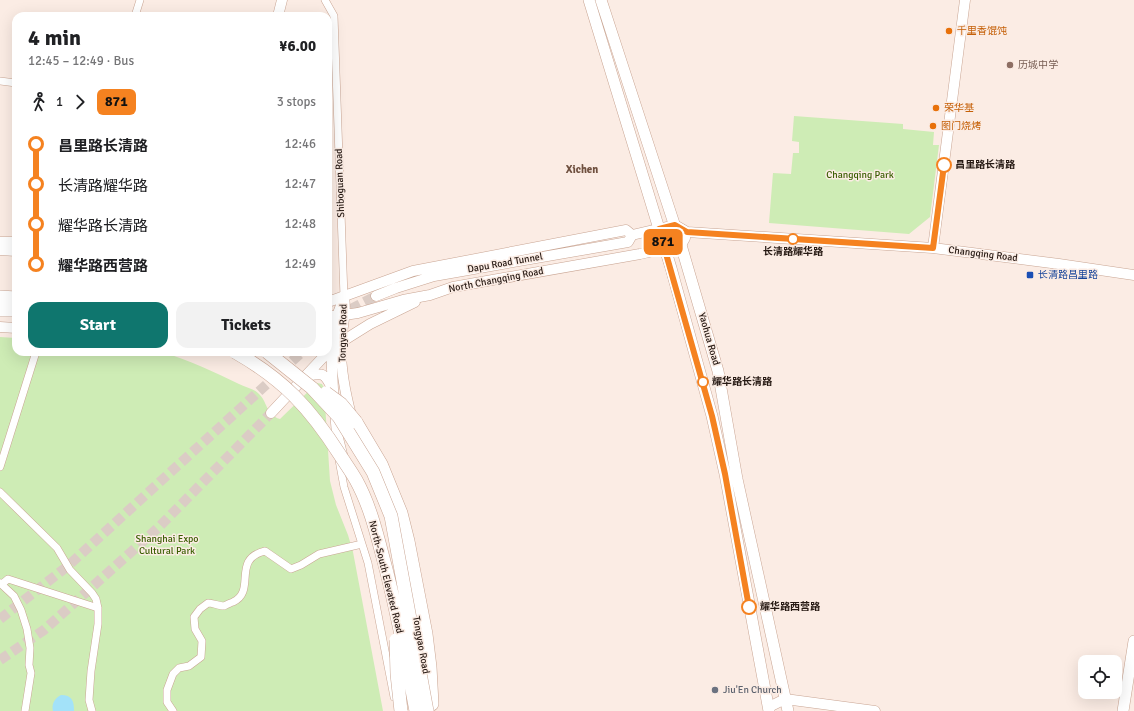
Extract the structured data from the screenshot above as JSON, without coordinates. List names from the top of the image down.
{
  "streets": {
    "highway": ["North-South Elevated Road"],
    "main road": [
      "Changqing Road",
      "Dapu Road Tunnel",
      "North Changqing Road",
      "Tongyao Road",
      "Yaohua Road"
    ],
    "street": ["Shiboguan Road"]
  },
  "crossings": [
    ["Shiboguan Road", "Tongyao Road"],
    ["Changqing Road", "Yaohua Road"],
    ["North Changqing Road", "Tongyao Road"],
    ["North Changqing Road", "Yaohua Road"],
    ["Tongyao Road", "North-South Elevated Road"]
  ],
  "districts": ["Xichen"],
  "parks": ["Changqing Park", "Shanghai Expo Cultural Park"],
  "places": {
    "other": [
      "千里香馄饨",
      "历城中学",
      "荣华基",
      "图门烧烤",
      "昌里路长清路",
      "长清路耀华路",
      "耀华路长清路",
      "耀华路西营路",
      "Jiu'En Church"
    ],
    "transit": ["长清路昌里路"]
  },
  "lines": ["bus line 871"],
  "page": {
    "on_map": "871",
    "heading": ["4 min", "12:45 – 12:49 · Bus", "¥6.00"],
    "legs": ["1", "871", "3 stops"],
    "list": [
      {
        "name": "昌里路长清路",
        "value": "12:46"
      },
      {
        "name": "长清路耀华路",
        "value": "12:47"
      },
      {
        "name": "耀华路长清路",
        "value": "12:48"
      },
      {
        "name": "耀华路西营路",
        "value": "12:49"
      }
    ],
    "buttons": ["Start", "Tickets"]
  }
}
